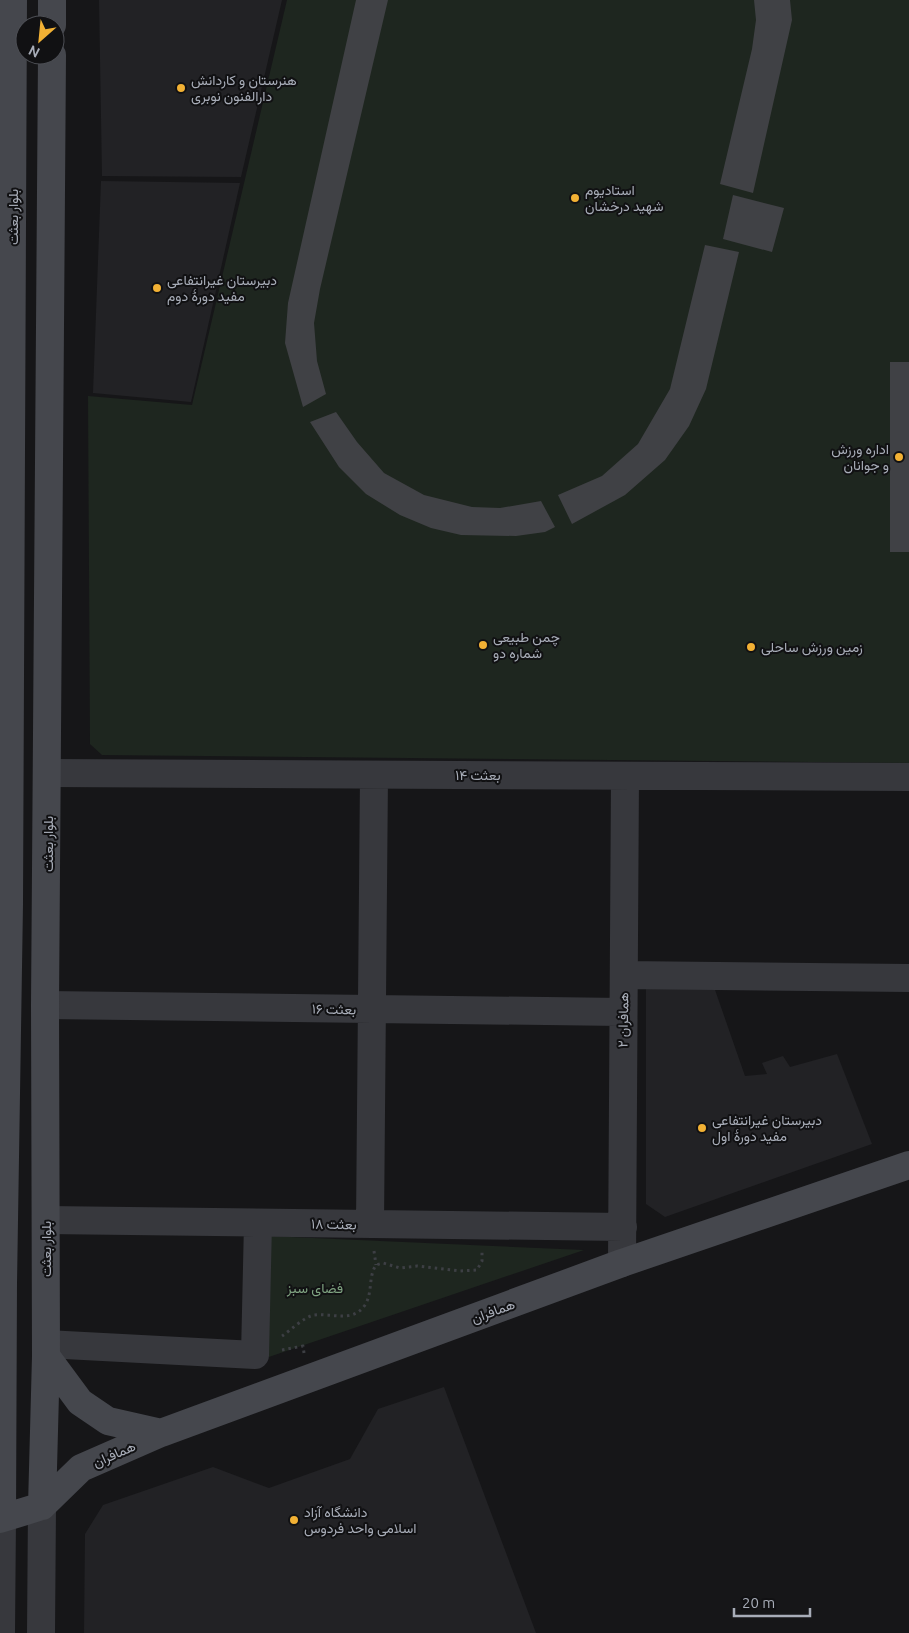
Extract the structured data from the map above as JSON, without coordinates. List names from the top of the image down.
{
  "streets": {
    "main road": ["بلوار بعثت", "همافران"],
    "street": [
      "بعثت ۱۴",
      "بعثت ۱۶",
      "همافران ۲",
      "بعثت ۱۸"
    ]
  },
  "crossings": [
    ["بلوار بعثت", "بعثت ۱۴"],
    ["بلوار بعثت", "بعثت ۱۶"],
    ["بلوار بعثت", "بعثت ۱۸"],
    ["بعثت ۱۴", "همافران ۲"],
    ["بعثت ۱۶", "همافران ۲"],
    ["همافران ۲", "بعثت ۱۸"],
    ["همافران ۲", "همافران"]
  ],
  "parks": ["فضای سبز"],
  "places": [
    "هنرستان و کاردانش دارالفنون نوبری",
    "استادیوم شهید درخشان",
    "دبیرستان غیرانتفاعی مفید دورهٔ دوم",
    "اداره ورزش و جوانان",
    "چمن طبیعی شماره دو",
    "زمین ورزش ساحلی",
    "دبیرستان غیرانتفاعی مفید دورهٔ اول",
    "دانشگاه آزاد اسلامی واحد فردوس"
  ],
  "scale_bar": "20 m",
  "north": "bottom left"
}
